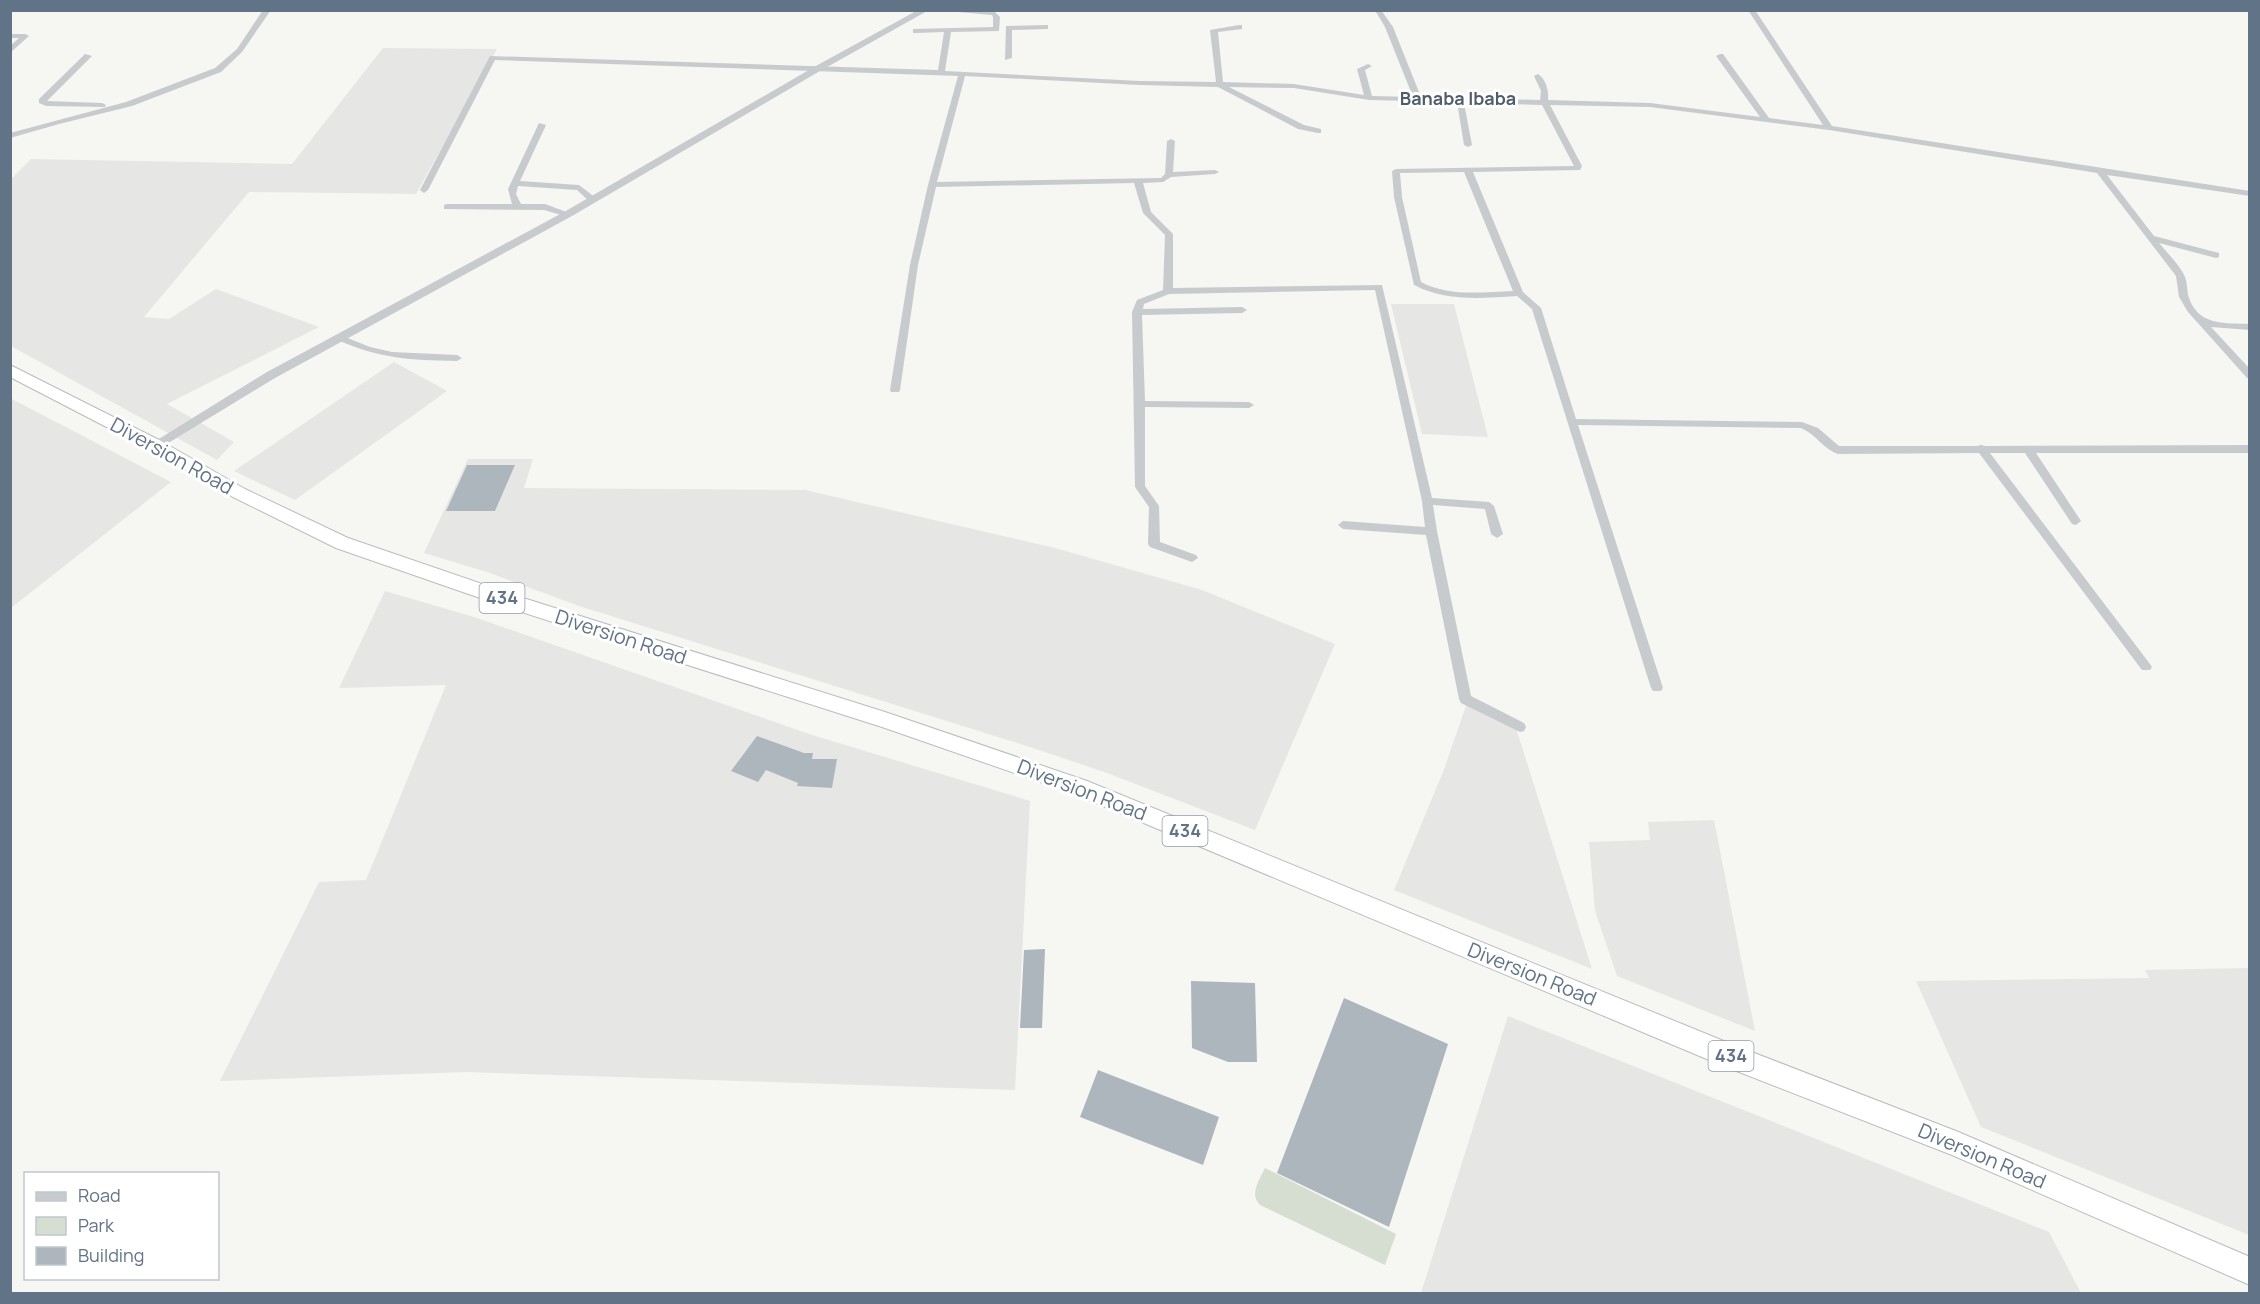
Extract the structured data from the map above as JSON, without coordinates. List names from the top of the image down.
{
  "streets": {
    "highway": ["Diversion Road", "434"]
  },
  "districts": ["Banaba Ibaba"],
  "legend": ["Road", "Park", "Building"]
}
